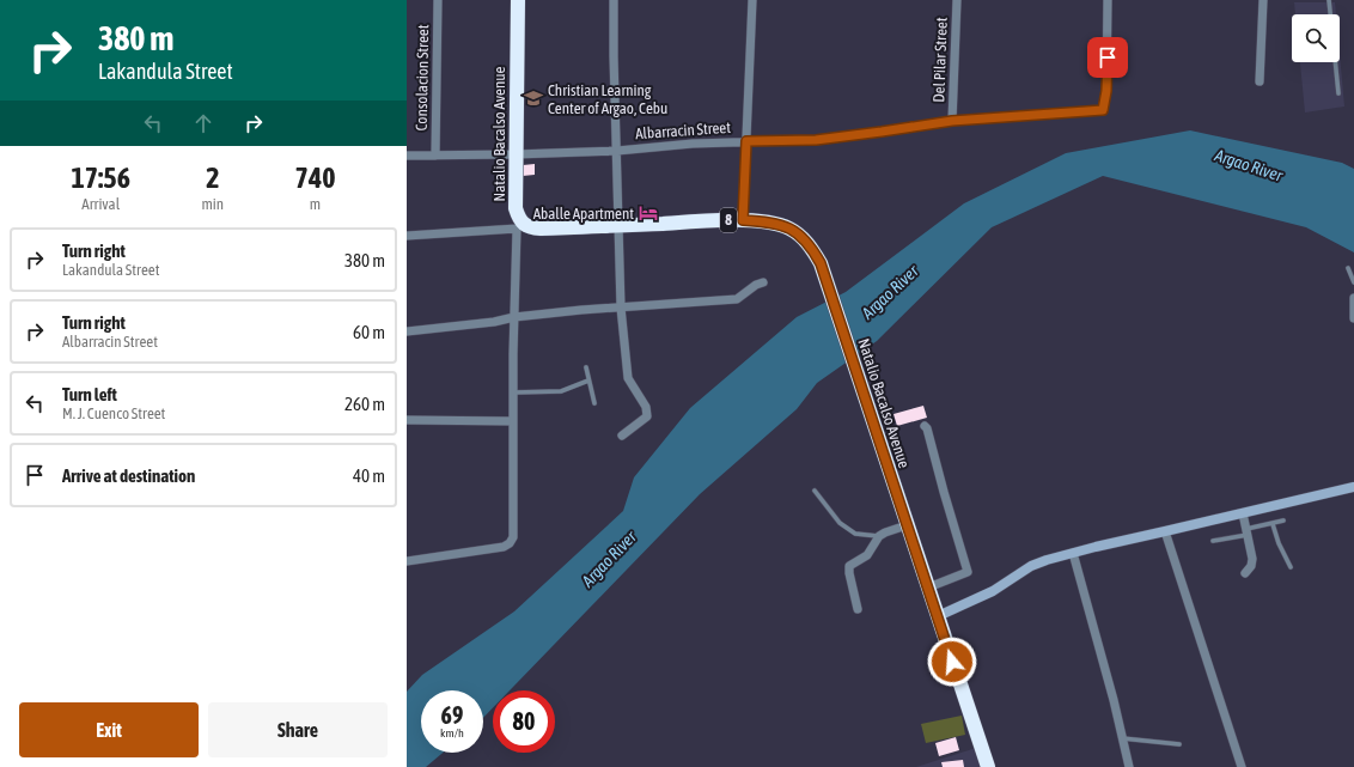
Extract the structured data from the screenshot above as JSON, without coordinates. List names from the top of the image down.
{
  "streets": {
    "highway": ["Natalio Bacalso Avenue", "8"],
    "street": ["Del Pilar Street", "Consolacion Street", "Albarracin Street"]
  },
  "crossings": [
    ["Del Pilar Street", "Albarracin Street"],
    ["Consolacion Street", "Albarracin Street"],
    ["Albarracin Street", "Natalio Bacalso Avenue"]
  ],
  "water": ["Argao River"],
  "places": {
    "school or university": ["Christian Learning Center of Argao, Cebu"],
    "hotel": ["Aballe Apartment"]
  },
  "page": {
    "turn": ["380 m", "Lakandula Street"],
    "eta": [
      "17:56",
      "Arrival",
      "2",
      "min",
      "740",
      "m"
    ],
    "list": [
      {
        "name": "Turn right",
        "note": "Lakandula Street",
        "value": "380 m"
      },
      {
        "name": "Turn right",
        "note": "Albarracin Street",
        "value": "60 m"
      },
      {
        "name": "Turn left",
        "note": "M. J. Cuenco Street",
        "value": "260 m"
      },
      {
        "name": "Arrive at destination",
        "value": "40 m"
      }
    ],
    "speed": "69 km/h",
    "limit": "80",
    "buttons": ["Exit", "Share"]
  }
}
